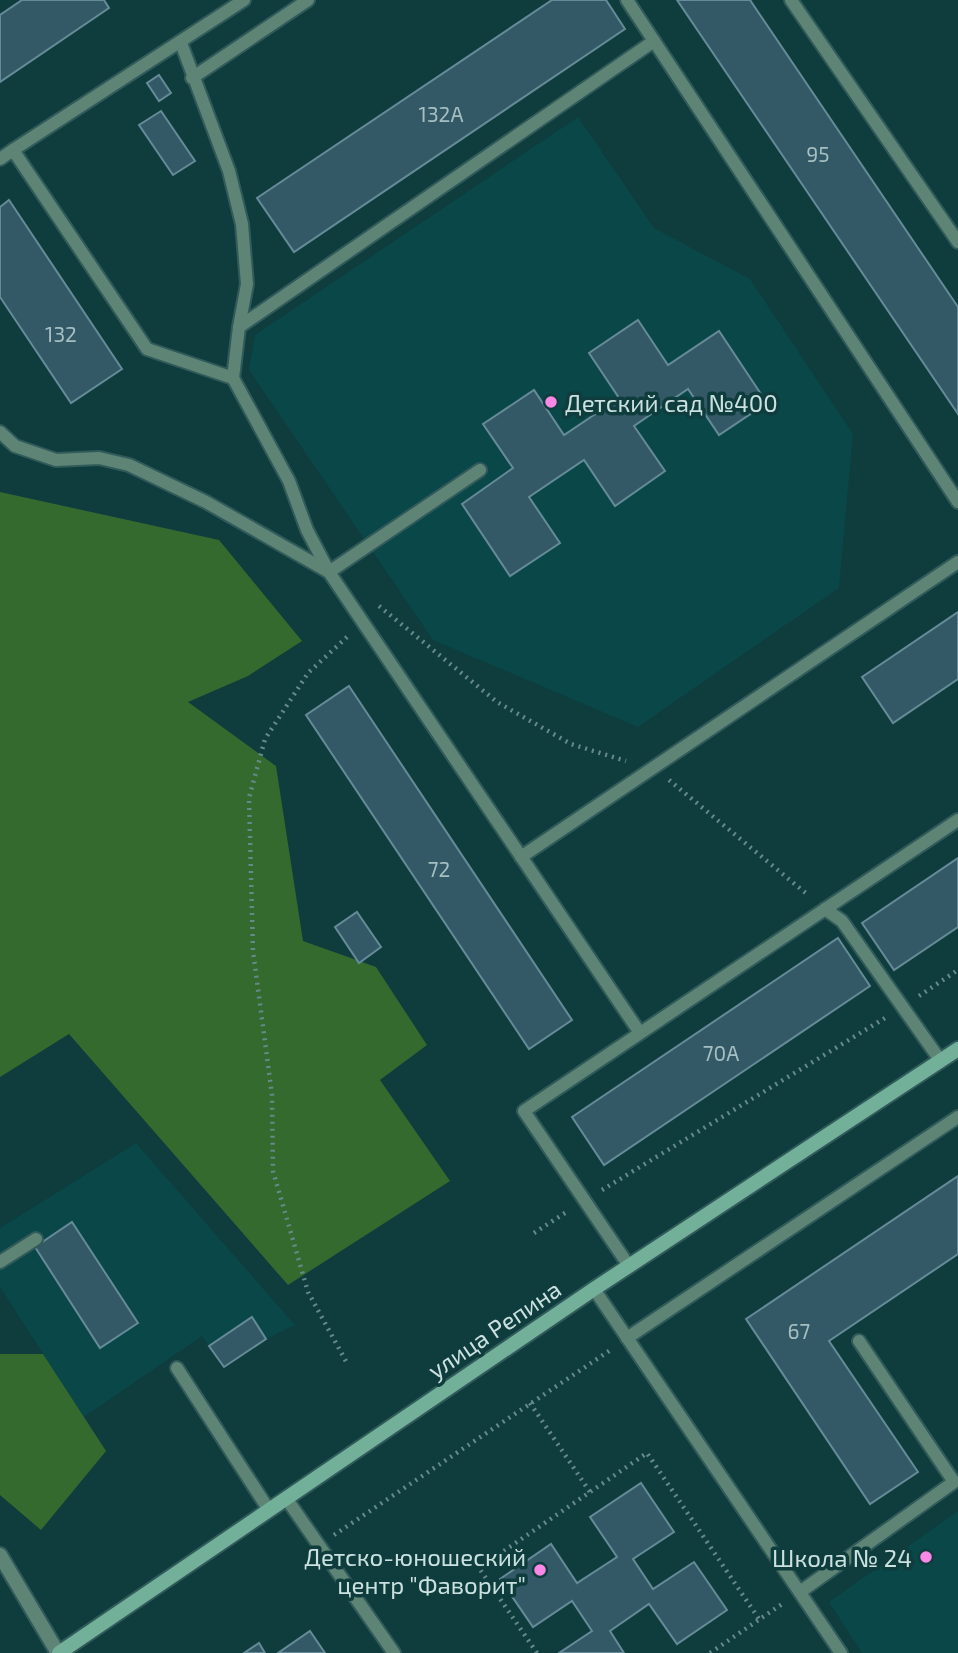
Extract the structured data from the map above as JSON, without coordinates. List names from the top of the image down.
{
  "streets": {
    "street": ["улица Репина"]
  },
  "places": ["Детский сад №400", "Школа № 24", "Детско-юношеский центр \"Фаворит\""],
  "house_numbers": [
    "132А",
    "95",
    "132",
    "72",
    "70А",
    "67"
  ]
}
